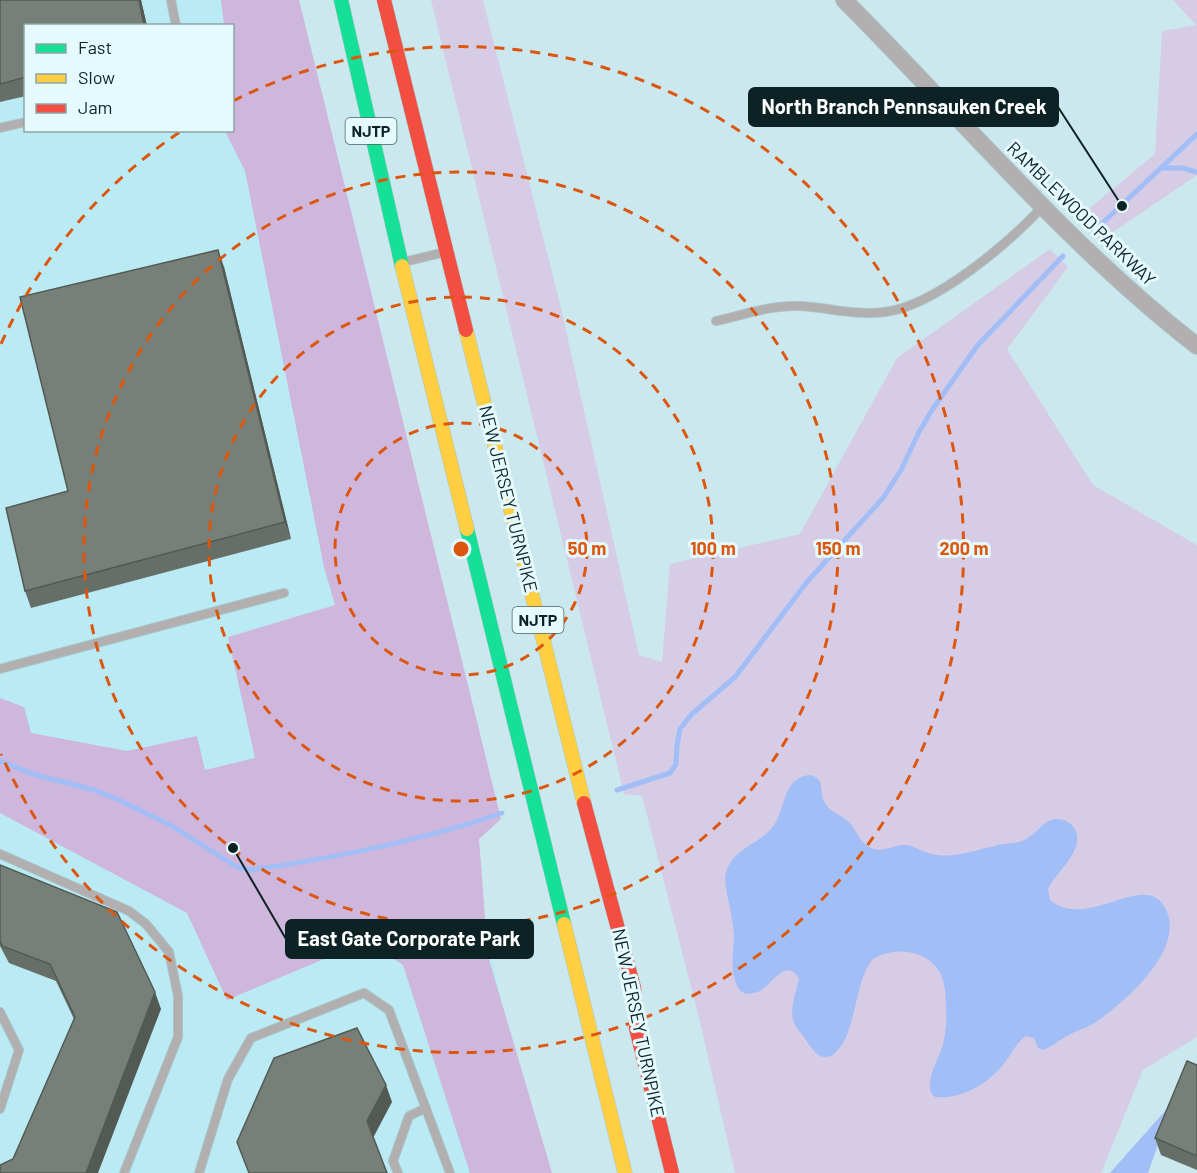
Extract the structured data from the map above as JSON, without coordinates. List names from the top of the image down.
{
  "streets": {
    "highway": ["NJTP", "NEW JERSEY TURNPIKE"],
    "street": ["RAMBLEWOOD PARKWAY"]
  },
  "places": ["North Branch Pennsauken Creek", "East Gate Corporate Park"],
  "legend": ["Fast", "Slow", "Jam"],
  "rings": [
    "50 m",
    "100 m",
    "150 m",
    "200 m"
  ]
}
